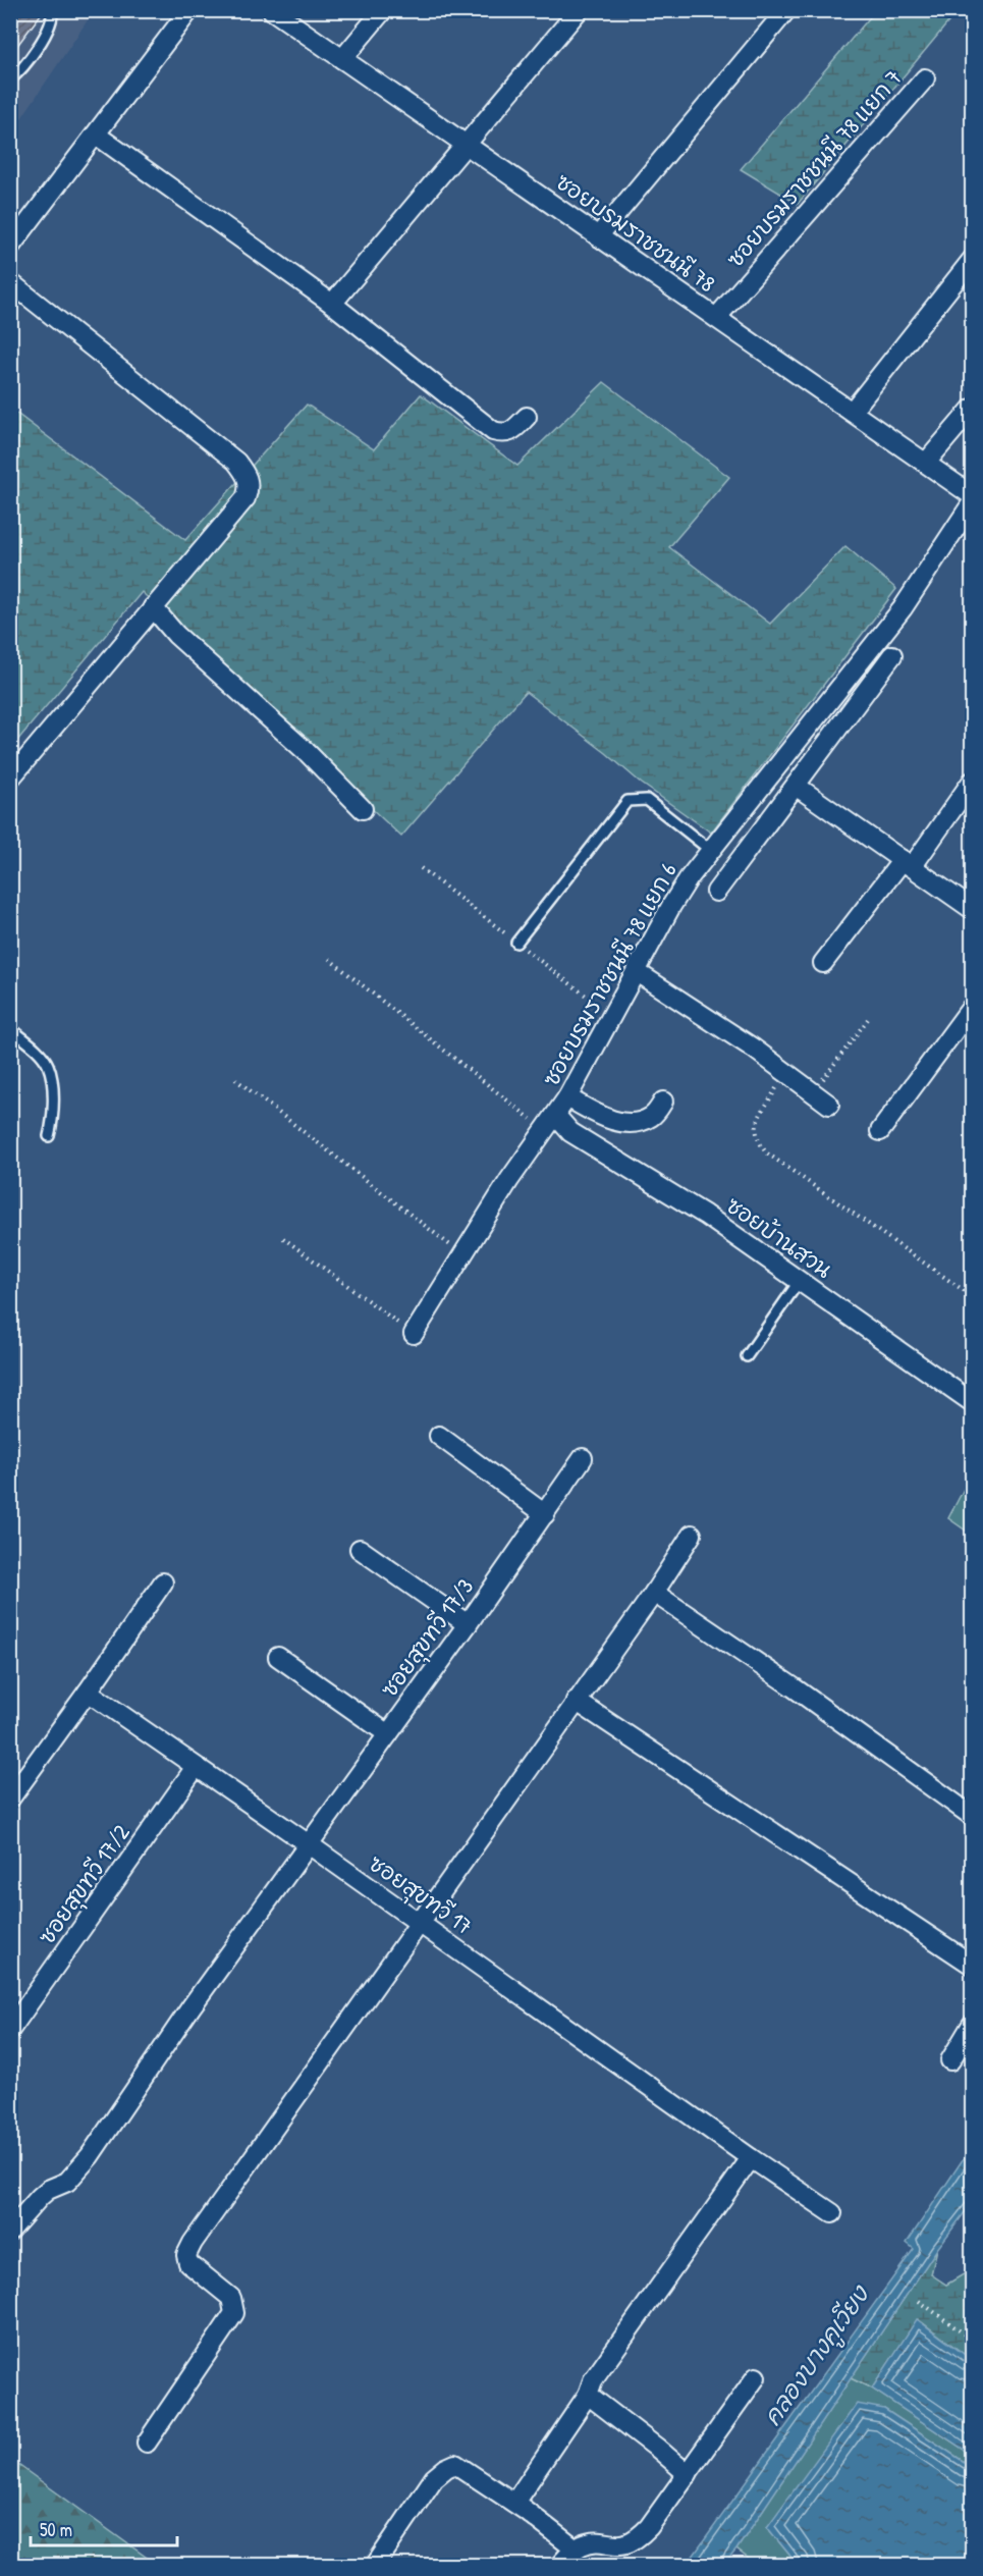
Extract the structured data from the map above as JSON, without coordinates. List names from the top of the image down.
{
  "streets": {
    "street": [
      "ซอยบรมราชชนนี 78 แยก 7",
      "ซอยบรมราชชนนี 78",
      "ซอยบรมราชชนนี 78 แยก 6",
      "ซอยบ้านสวน",
      "ซอยสุขทวี 17/3",
      "ซอยสุขทวี 17/2",
      "ซอยสุขทวี 17"
    ]
  },
  "crossings": [
    ["ซอยบรมราชชนนี 78 แยก 7", "ซอยบรมราชชนนี 78"],
    ["ซอยบรมราชชนนี 78 แยก 6", "ซอยบ้านสวน"],
    ["ซอยสุขทวี 17/3", "ซอยสุขทวี 17"],
    ["ซอยสุขทวี 17/2", "ซอยสุขทวี 17"]
  ],
  "water": ["คลองบางคูเวียง"],
  "scale_bar": "50 m"
}
